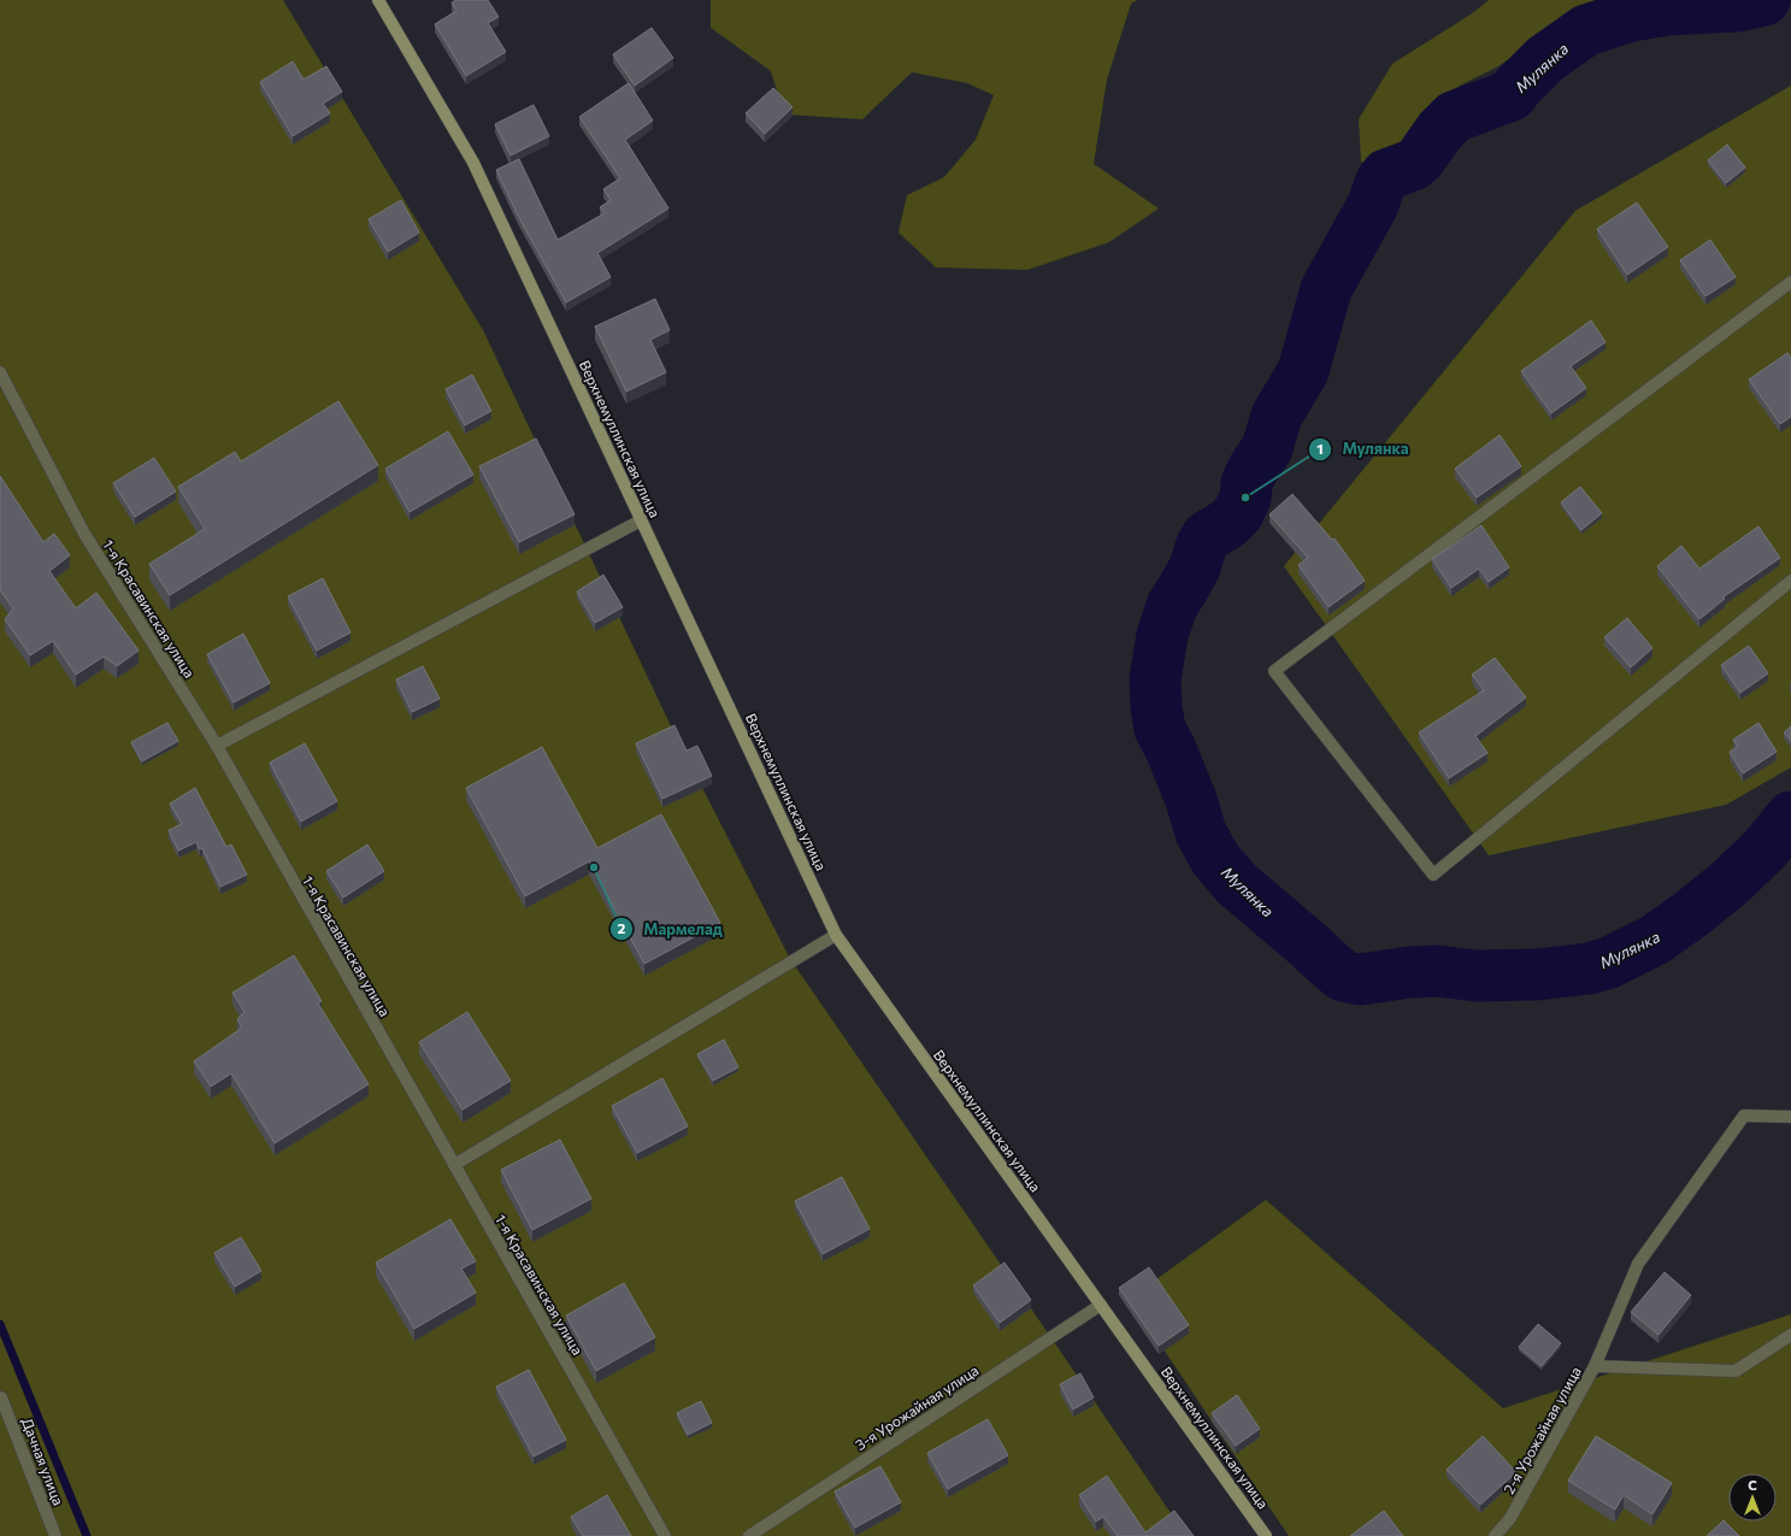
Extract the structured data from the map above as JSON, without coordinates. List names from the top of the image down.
{
  "streets": {
    "street": [
      "Верхнемуллинская улица",
      "1-я Красавинская улица",
      "3-я Урожайная улица",
      "2-я Урожайная улица",
      "Дачная улица"
    ]
  },
  "crossings": [
    ["Верхнемуллинская улица", "3-я Урожайная улица"]
  ],
  "water": ["Мулянка"],
  "places": ["Мулянка", "Мармелад"],
  "north": "top"
}
